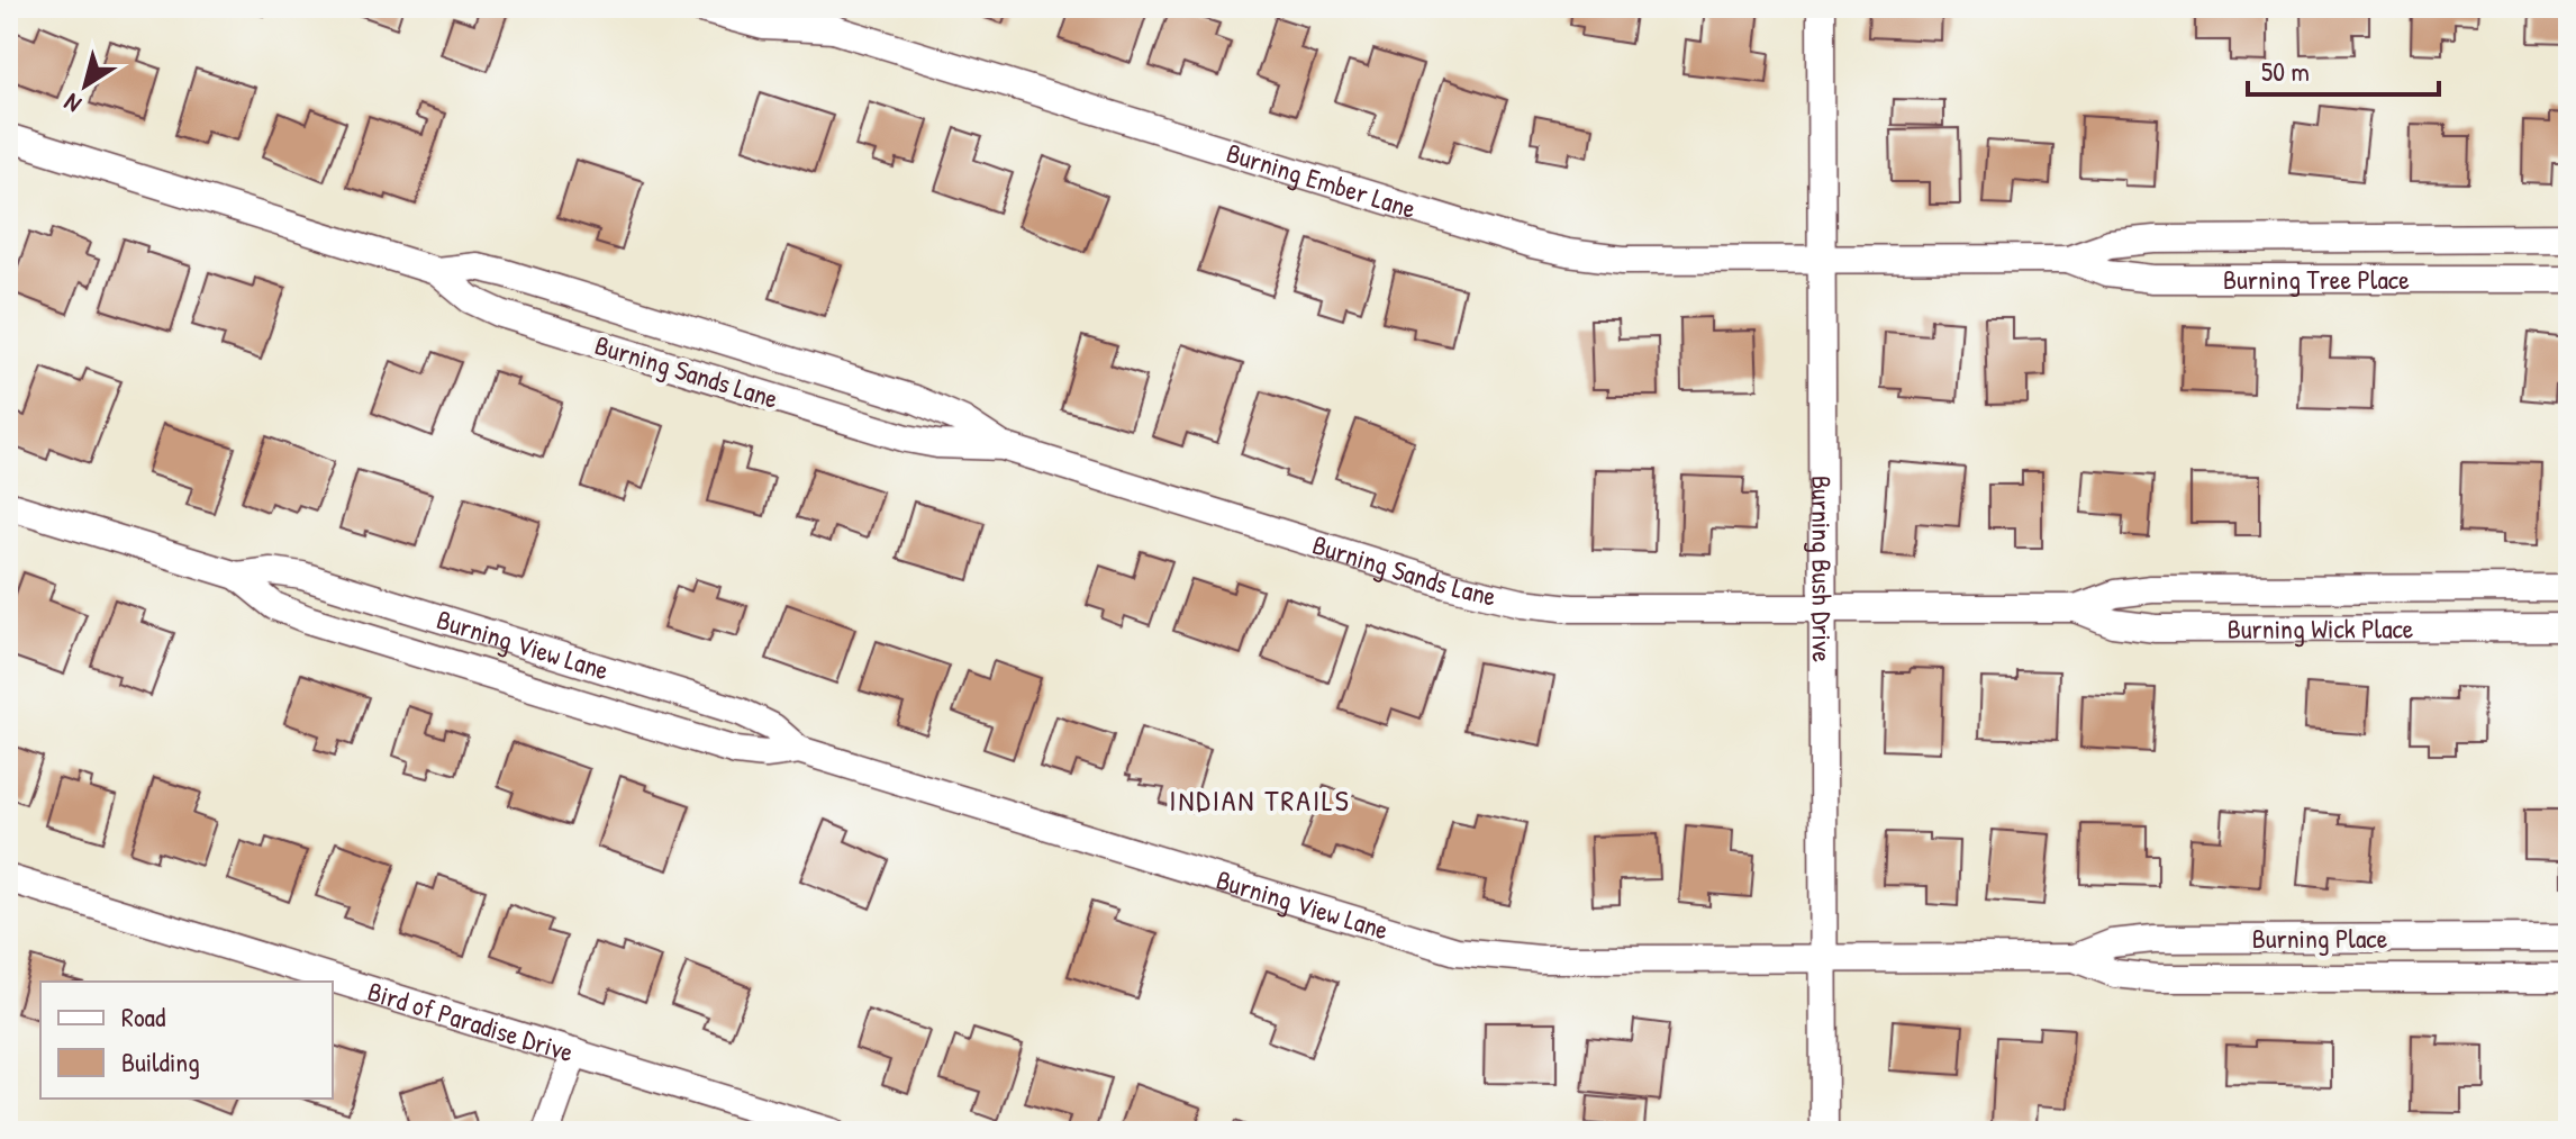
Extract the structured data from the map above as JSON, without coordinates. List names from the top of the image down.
{
  "streets": {
    "street": [
      "Burning Ember Lane",
      "Burning Tree Place",
      "Burning Sands Lane",
      "Burning Bush Drive",
      "Burning Wick Place",
      "Burning View Lane",
      "Burning Place",
      "Bird of Paradise Drive"
    ]
  },
  "crossings": [
    ["Burning Ember Lane", "Burning Tree Place"],
    ["Burning Ember Lane", "Burning Bush Drive"],
    ["Burning Tree Place", "Burning Bush Drive"],
    ["Burning Sands Lane", "Burning Bush Drive"],
    ["Burning Sands Lane", "Burning Wick Place"],
    ["Burning Bush Drive", "Burning Wick Place"],
    ["Burning Bush Drive", "Burning View Lane"],
    ["Burning Bush Drive", "Burning Place"],
    ["Burning View Lane", "Burning Place"]
  ],
  "districts": ["INDIAN TRAILS"],
  "legend": ["Road", "Building"],
  "scale_bar": "50 m",
  "north": "bottom left"
}
